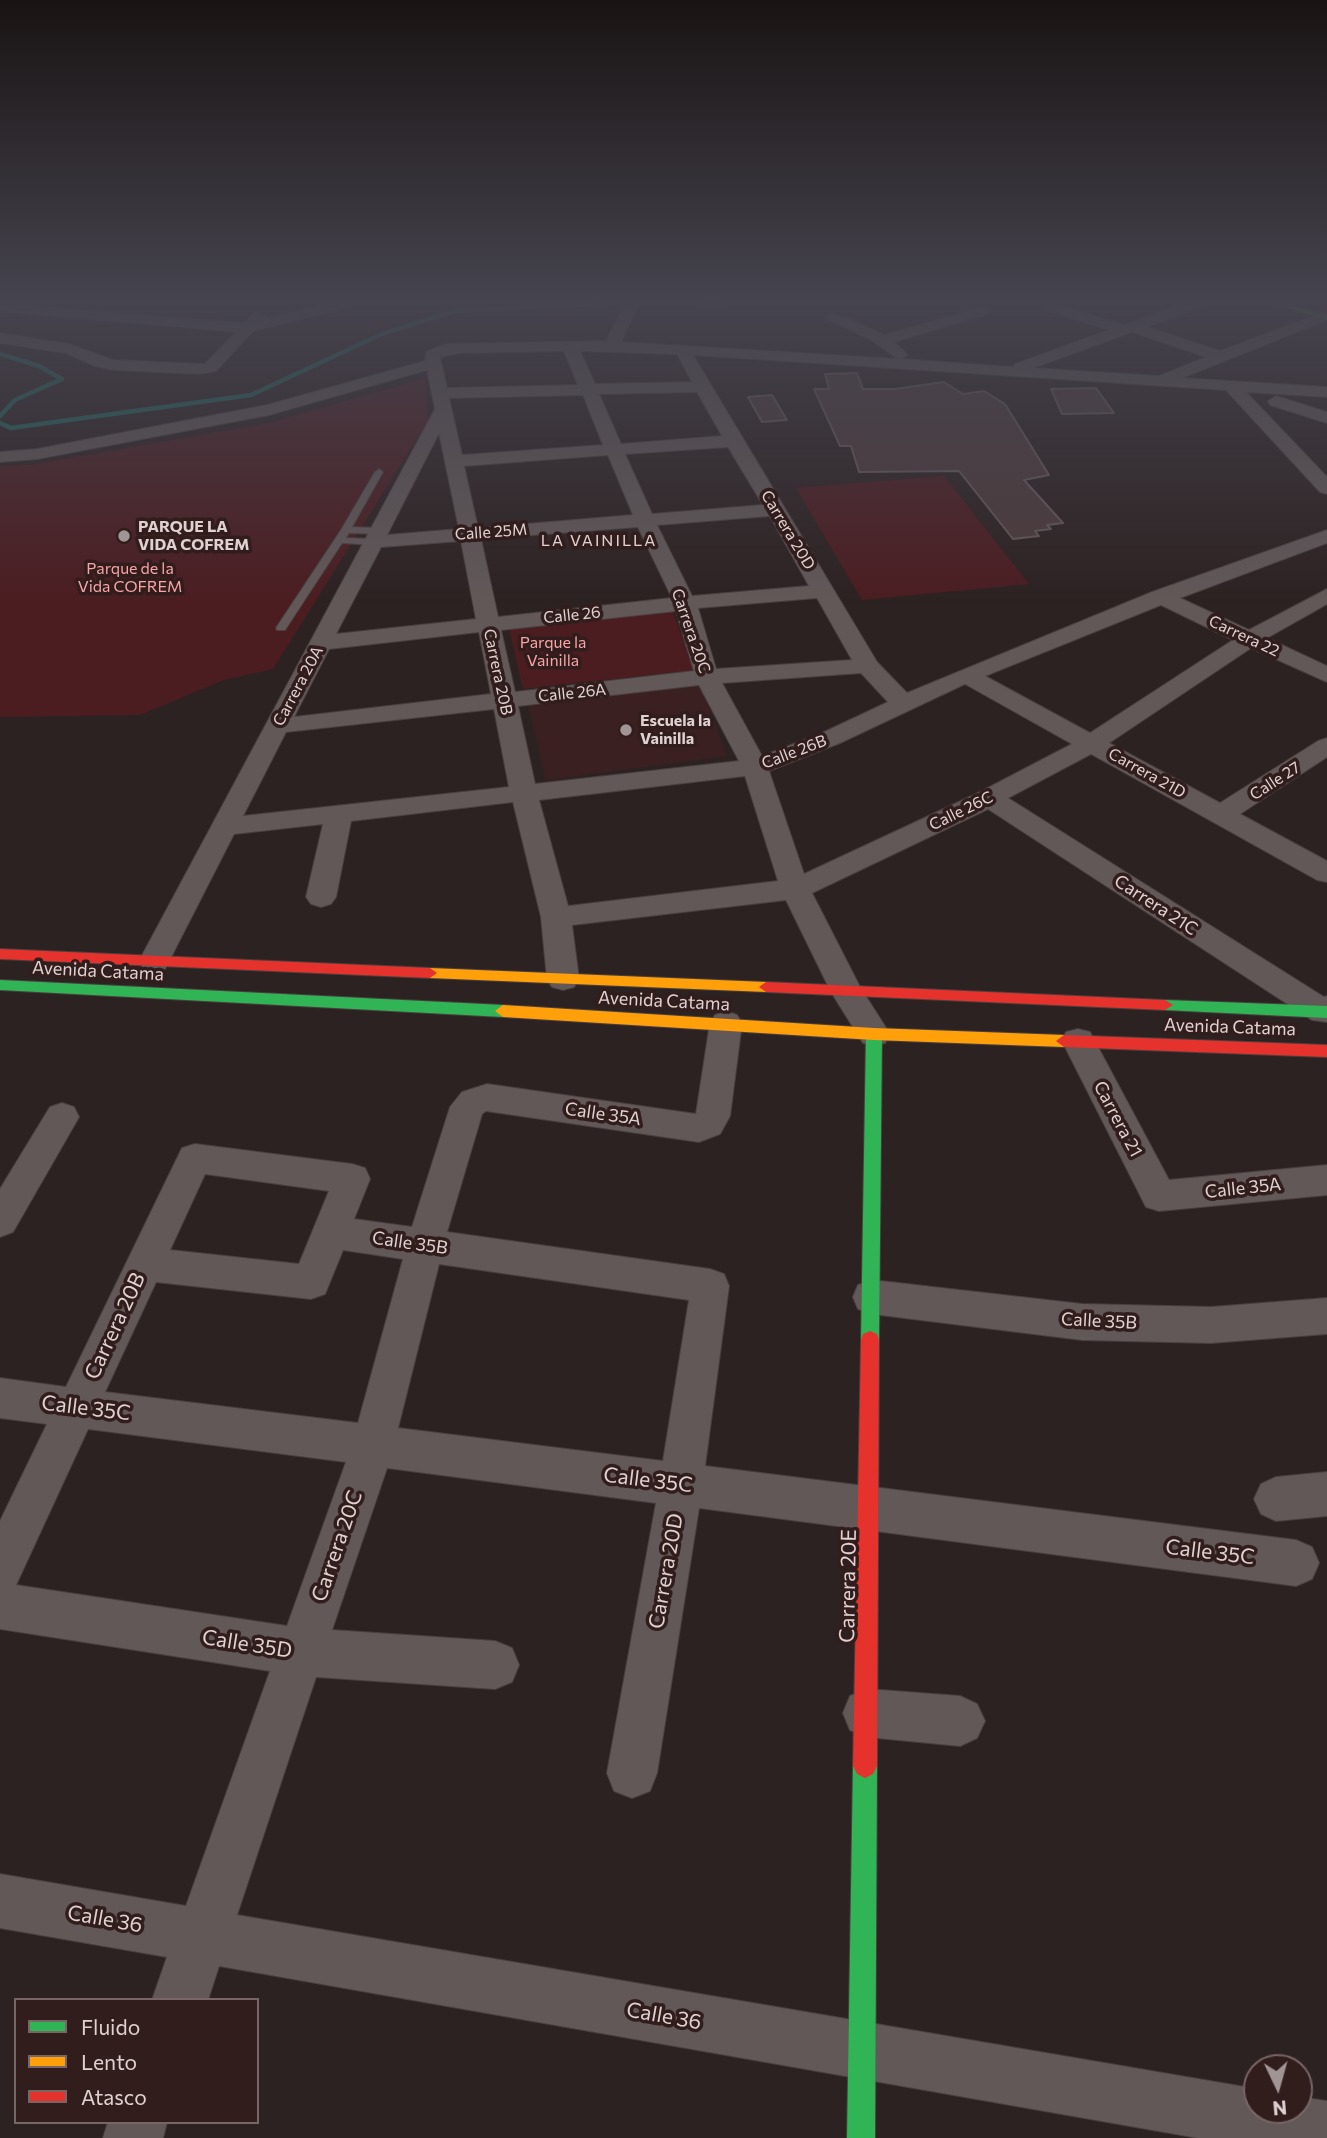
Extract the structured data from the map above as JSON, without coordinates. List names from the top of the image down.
{
  "streets": {
    "main road": ["Avenida Catama", "Carrera 20E"],
    "street": [
      "Carrera 20D",
      "Calle 25M",
      "Calle 26",
      "Carrera 20C",
      "Carrera 22",
      "Carrera 20B",
      "Carrera 20A",
      "Calle 26A",
      "Calle 26B",
      "Carrera 21D",
      "Calle 27",
      "Calle 26C",
      "Carrera 21C",
      "Calle 35A",
      "Carrera 21",
      "Calle 35B",
      "Calle 35C",
      "Calle 35D",
      "Calle 36"
    ]
  },
  "crossings": [
    ["Carrera 20D", "Calle 25M"],
    ["Carrera 20D", "Calle 26"],
    ["Carrera 20D", "Calle 26A"],
    ["Carrera 20D", "Calle 26B"],
    ["Carrera 20D", "Calle 35B"],
    ["Carrera 20D", "Calle 35C"],
    ["Calle 25M", "Carrera 20C"],
    ["Calle 25M", "Carrera 20B"],
    ["Calle 25M", "Carrera 20A"],
    ["Calle 26", "Carrera 20C"],
    ["Calle 26", "Carrera 20B"],
    ["Calle 26", "Carrera 20A"],
    ["Carrera 20C", "Calle 26A"],
    ["Carrera 20C", "Calle 26B"],
    ["Carrera 20C", "Calle 26C"],
    ["Carrera 20C", "Avenida Catama"],
    ["Carrera 20C", "Calle 35A"],
    ["Carrera 20C", "Calle 35B"],
    ["Carrera 20C", "Calle 35C"],
    ["Carrera 20C", "Carrera 20E"],
    ["Carrera 20C", "Calle 35D"],
    ["Carrera 20C", "Calle 36"],
    ["Carrera 22", "Calle 26B"],
    ["Carrera 22", "Calle 26C"],
    ["Carrera 20B", "Calle 26A"],
    ["Carrera 20B", "Calle 26B"],
    ["Carrera 20B", "Calle 26C"],
    ["Carrera 20B", "Avenida Catama"],
    ["Carrera 20B", "Calle 35B"],
    ["Carrera 20B", "Calle 35C"],
    ["Carrera 20A", "Calle 26A"],
    ["Carrera 20A", "Calle 26B"],
    ["Carrera 20A", "Avenida Catama"],
    ["Calle 26B", "Carrera 21D"],
    ["Carrera 21D", "Calle 27"],
    ["Carrera 21D", "Calle 26C"],
    ["Calle 26C", "Carrera 21C"],
    ["Carrera 21C", "Avenida Catama"],
    ["Avenida Catama", "Calle 35A"],
    ["Avenida Catama", "Carrera 21"],
    ["Avenida Catama", "Carrera 20E"],
    ["Calle 35A", "Carrera 21"],
    ["Calle 35B", "Carrera 20E"],
    ["Calle 35C", "Carrera 20E"],
    ["Carrera 20E", "Calle 36"]
  ],
  "districts": ["LA VAINILLA"],
  "parks": ["Parque de la Vida COFREM", "Parque la Vainilla"],
  "places": ["PARQUE LA VIDA COFREM", "Escuela la Vainilla"],
  "legend": ["Fluido", "Lento", "Atasco"],
  "north": "bottom"
}
